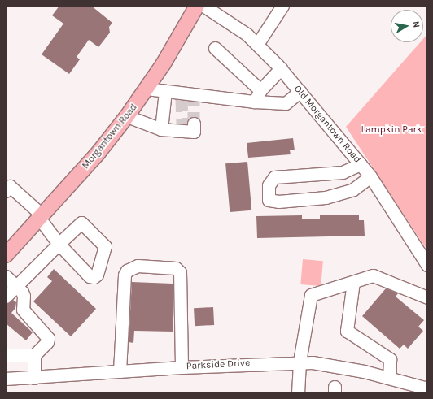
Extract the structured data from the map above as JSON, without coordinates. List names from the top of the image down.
{
  "streets": {
    "main road": ["Morgantown Road"],
    "street": ["Old Morgantown Road", "Parkside Drive"]
  },
  "parks": ["Lampkin Park"],
  "north": "right"
}
